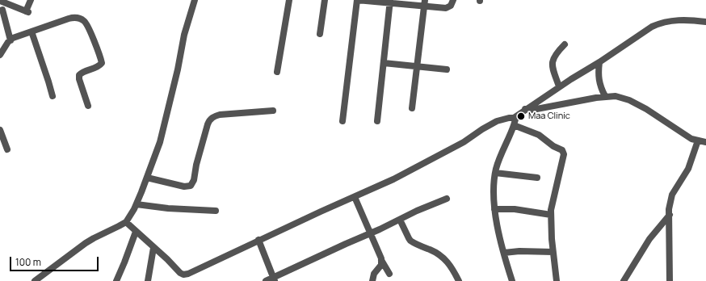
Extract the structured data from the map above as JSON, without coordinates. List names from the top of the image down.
{
  "places": ["Maa Clinic"],
  "scale_bar": "100 m"
}
